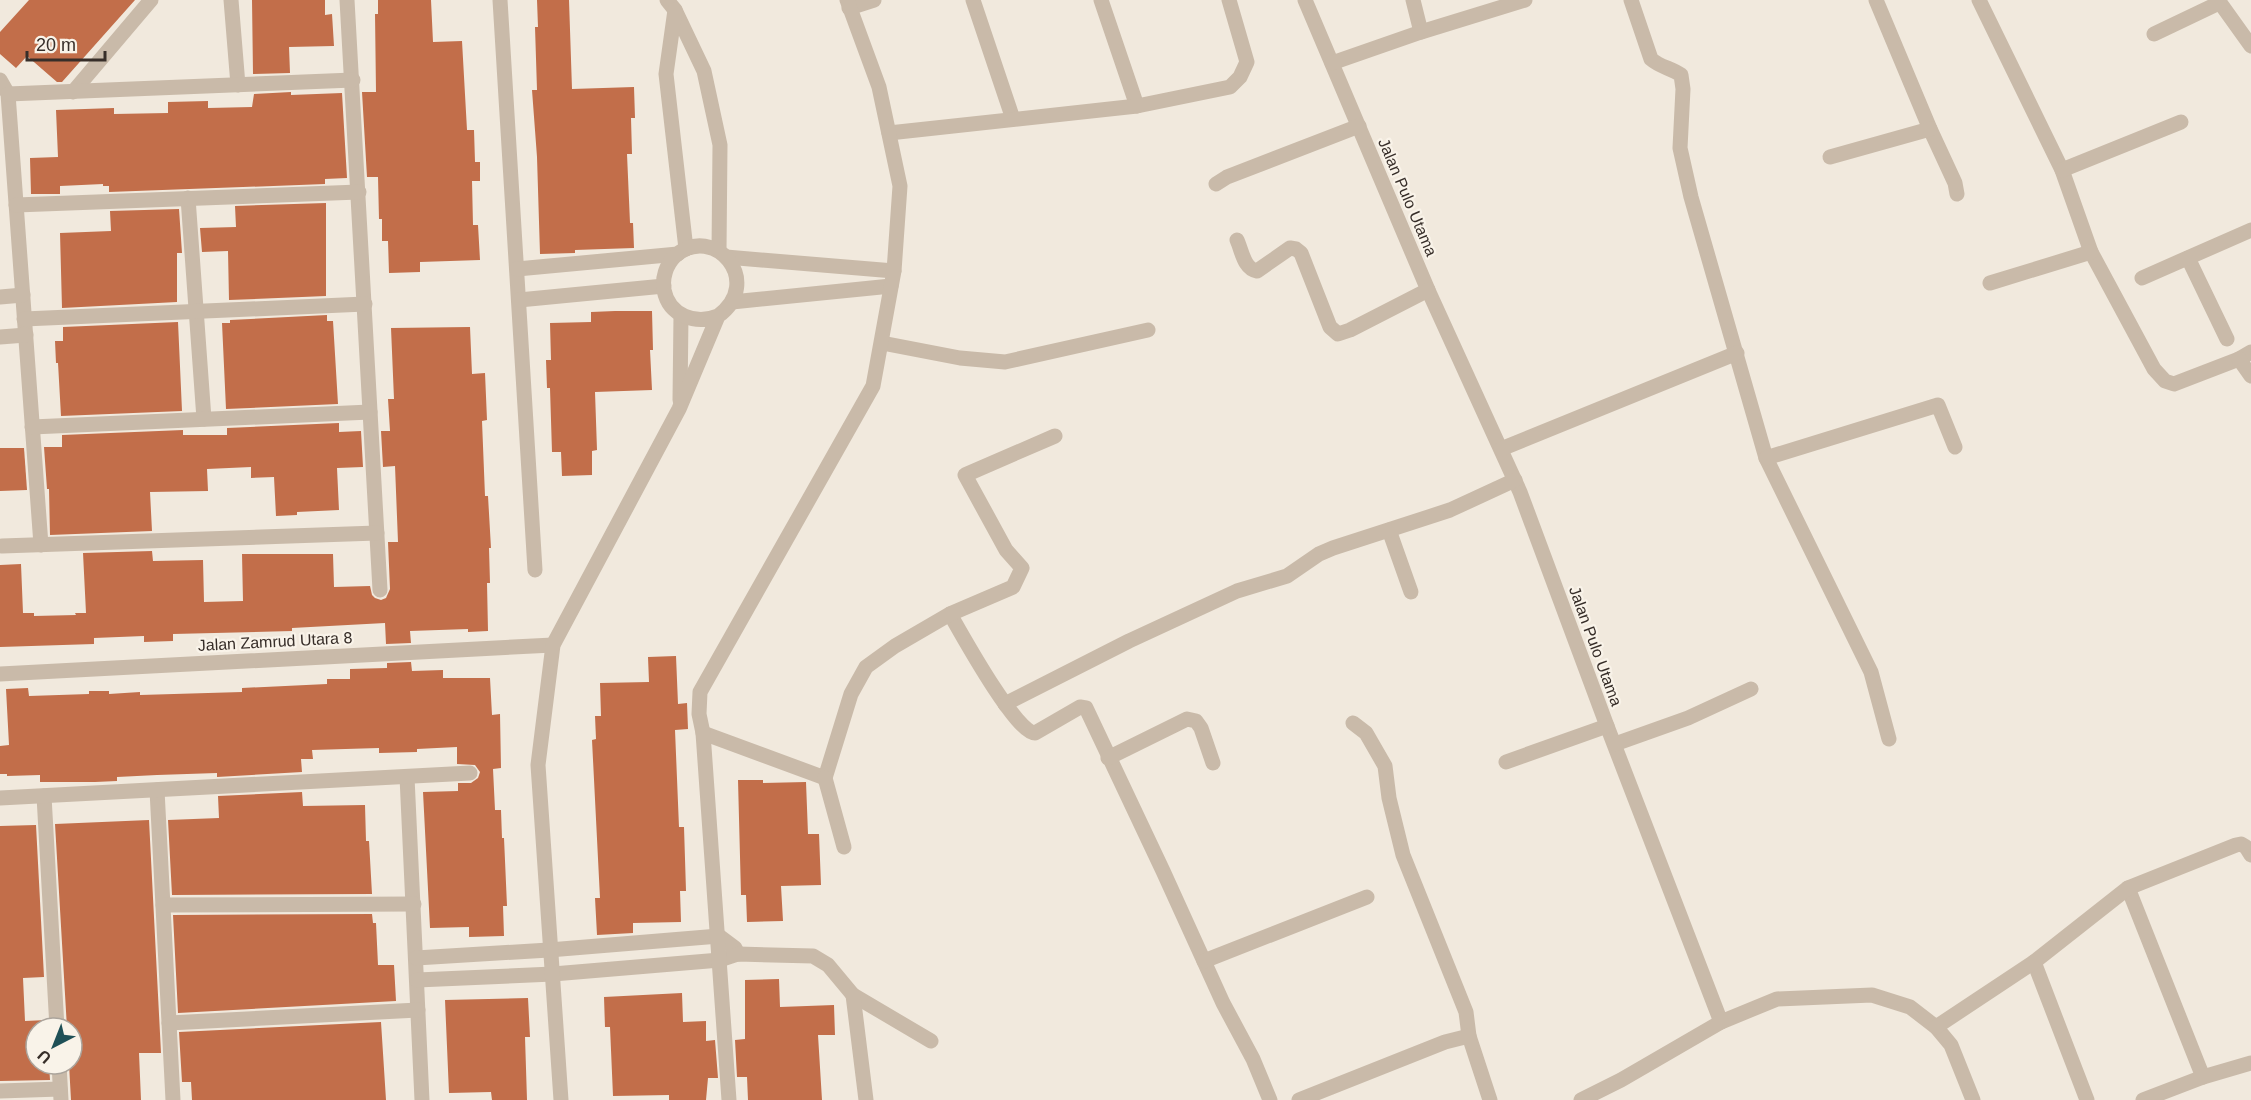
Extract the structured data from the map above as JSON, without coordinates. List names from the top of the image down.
{
  "streets": {
    "street": ["Jalan Pulo Utama", "Jalan Zamrud Utara 8"]
  },
  "scale_bar": "20 m",
  "north": "bottom left"
}
